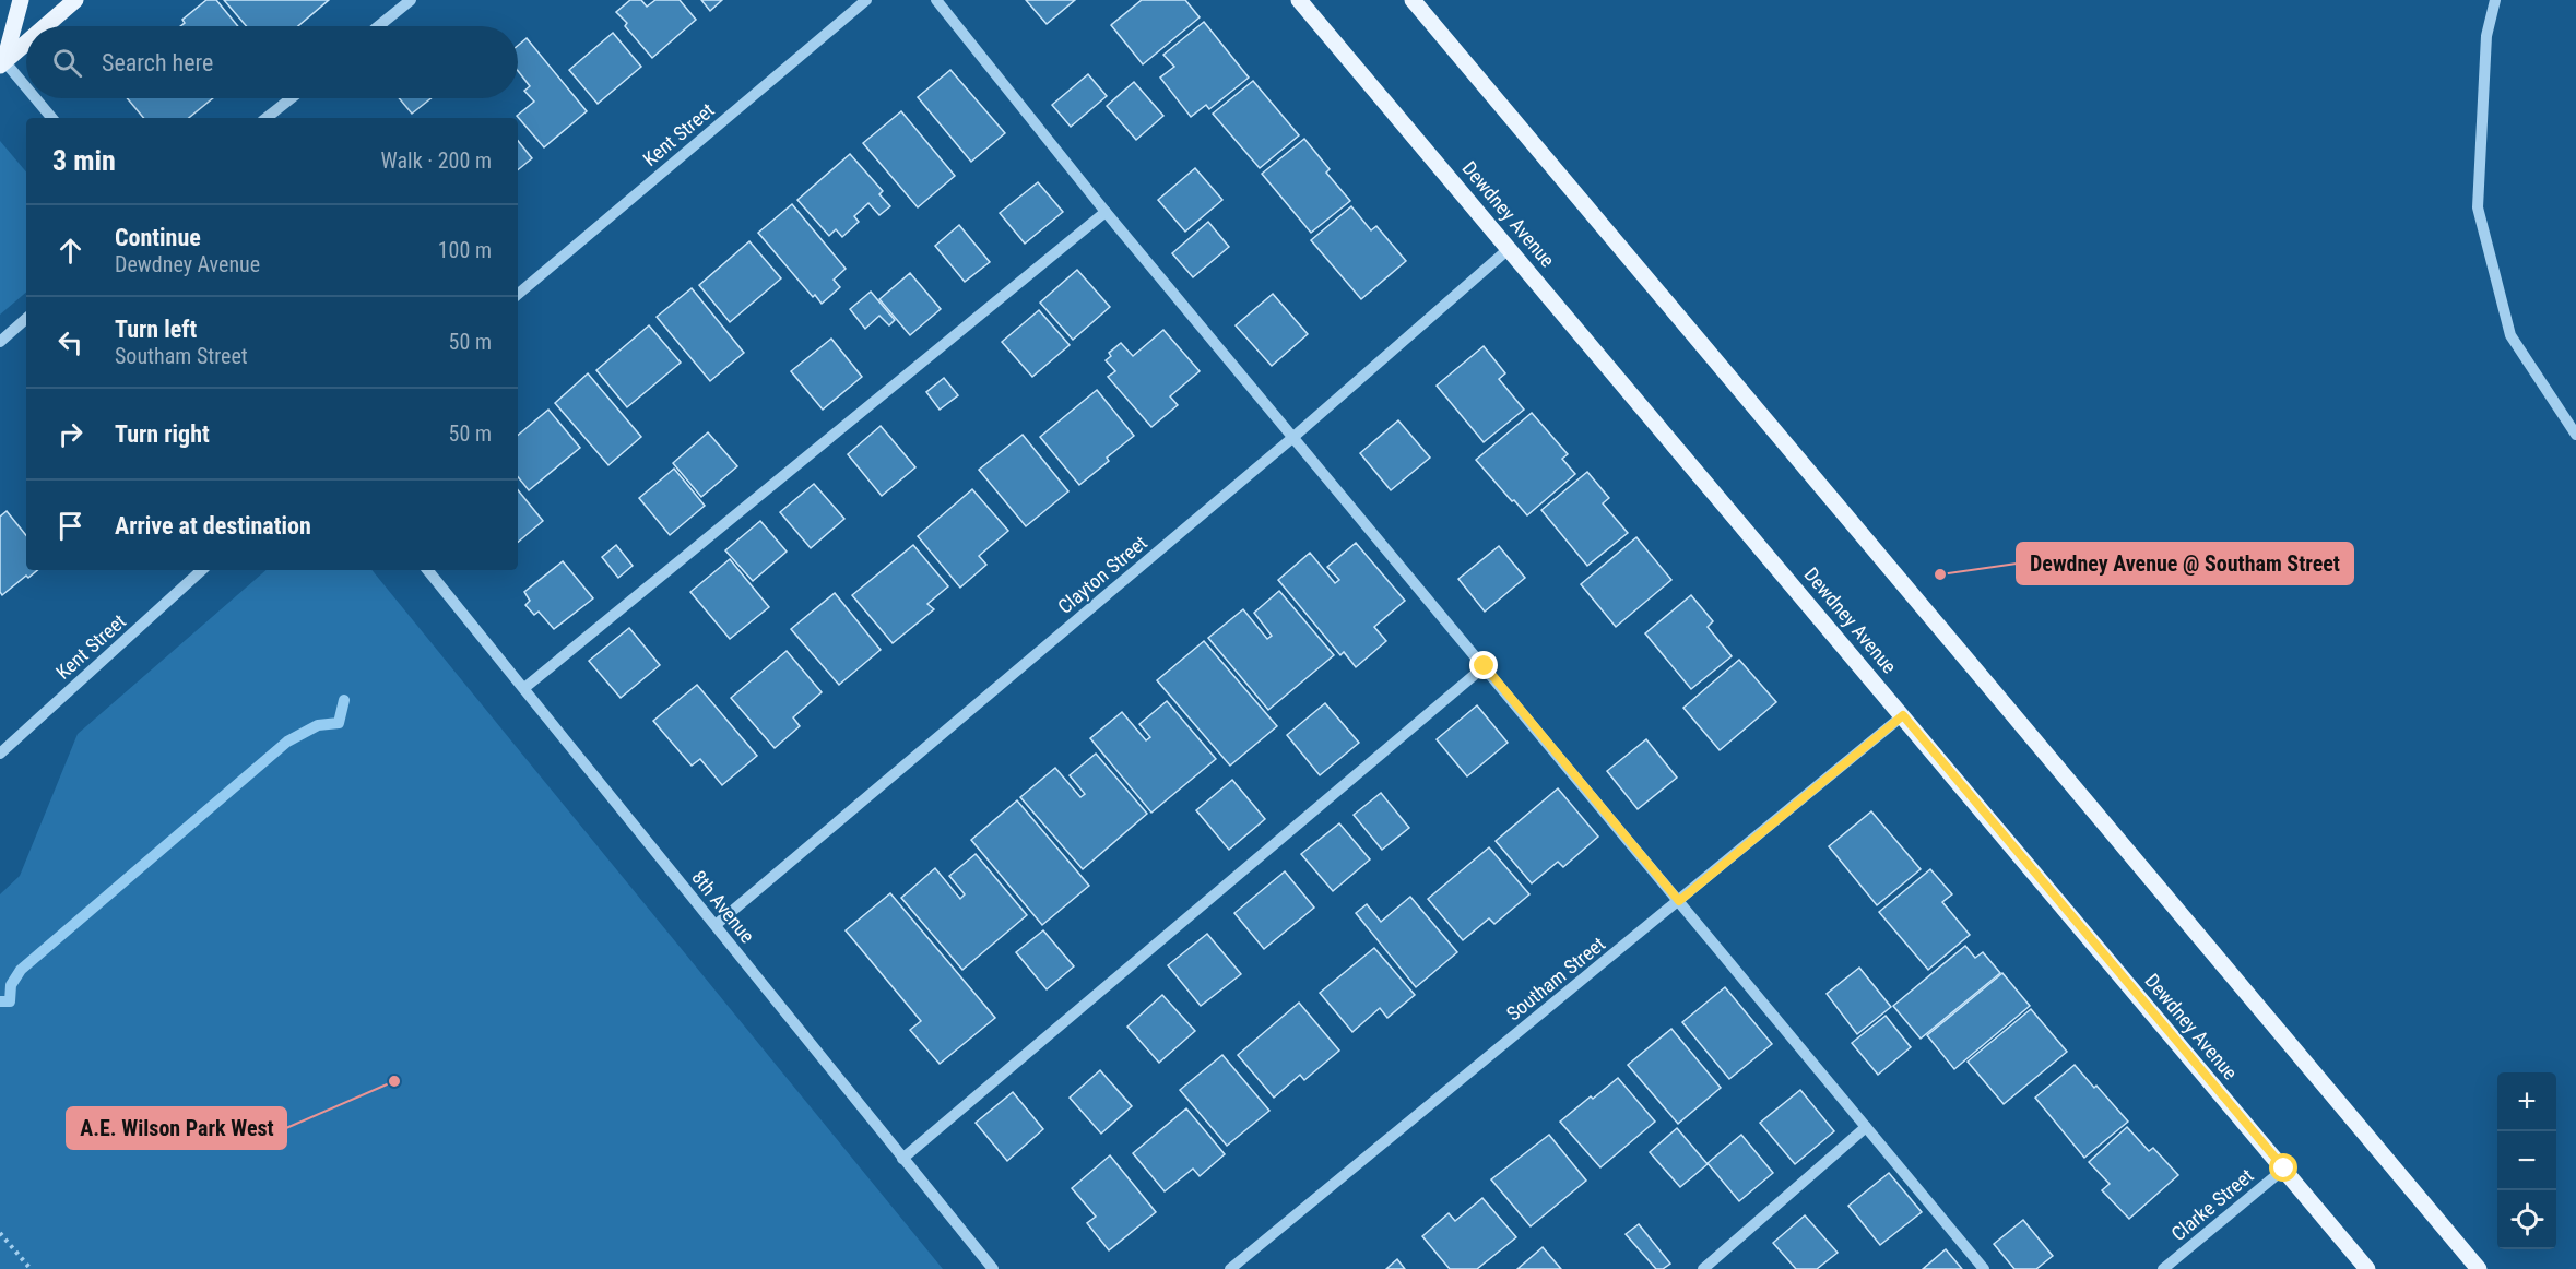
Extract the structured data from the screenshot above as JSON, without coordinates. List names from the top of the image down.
{
  "streets": {
    "main road": ["Dewdney Avenue"],
    "street": [
      "Kent Street",
      "Clayton Street",
      "8th Avenue",
      "Southam Street",
      "Clarke Street"
    ]
  },
  "crossings": [
    ["Dewdney Avenue", "Clayton Street"],
    ["Dewdney Avenue", "Southam Street"],
    ["Dewdney Avenue", "Clarke Street"],
    ["Clayton Street", "8th Avenue"]
  ],
  "places": ["Dewdney Avenue @ Southam Street", "A.E. Wilson Park West"],
  "page": {
    "search": "Search here",
    "heading": ["3 min", "Walk · 200 m"],
    "list": [
      ["Continue", "Dewdney Avenue", "100 m"],
      ["Turn left", "Southam Street", "50 m"],
      ["Turn right", "50 m"],
      "Arrive at destination"
    ],
    "map_buttons": ["+", "−"]
  }
}
